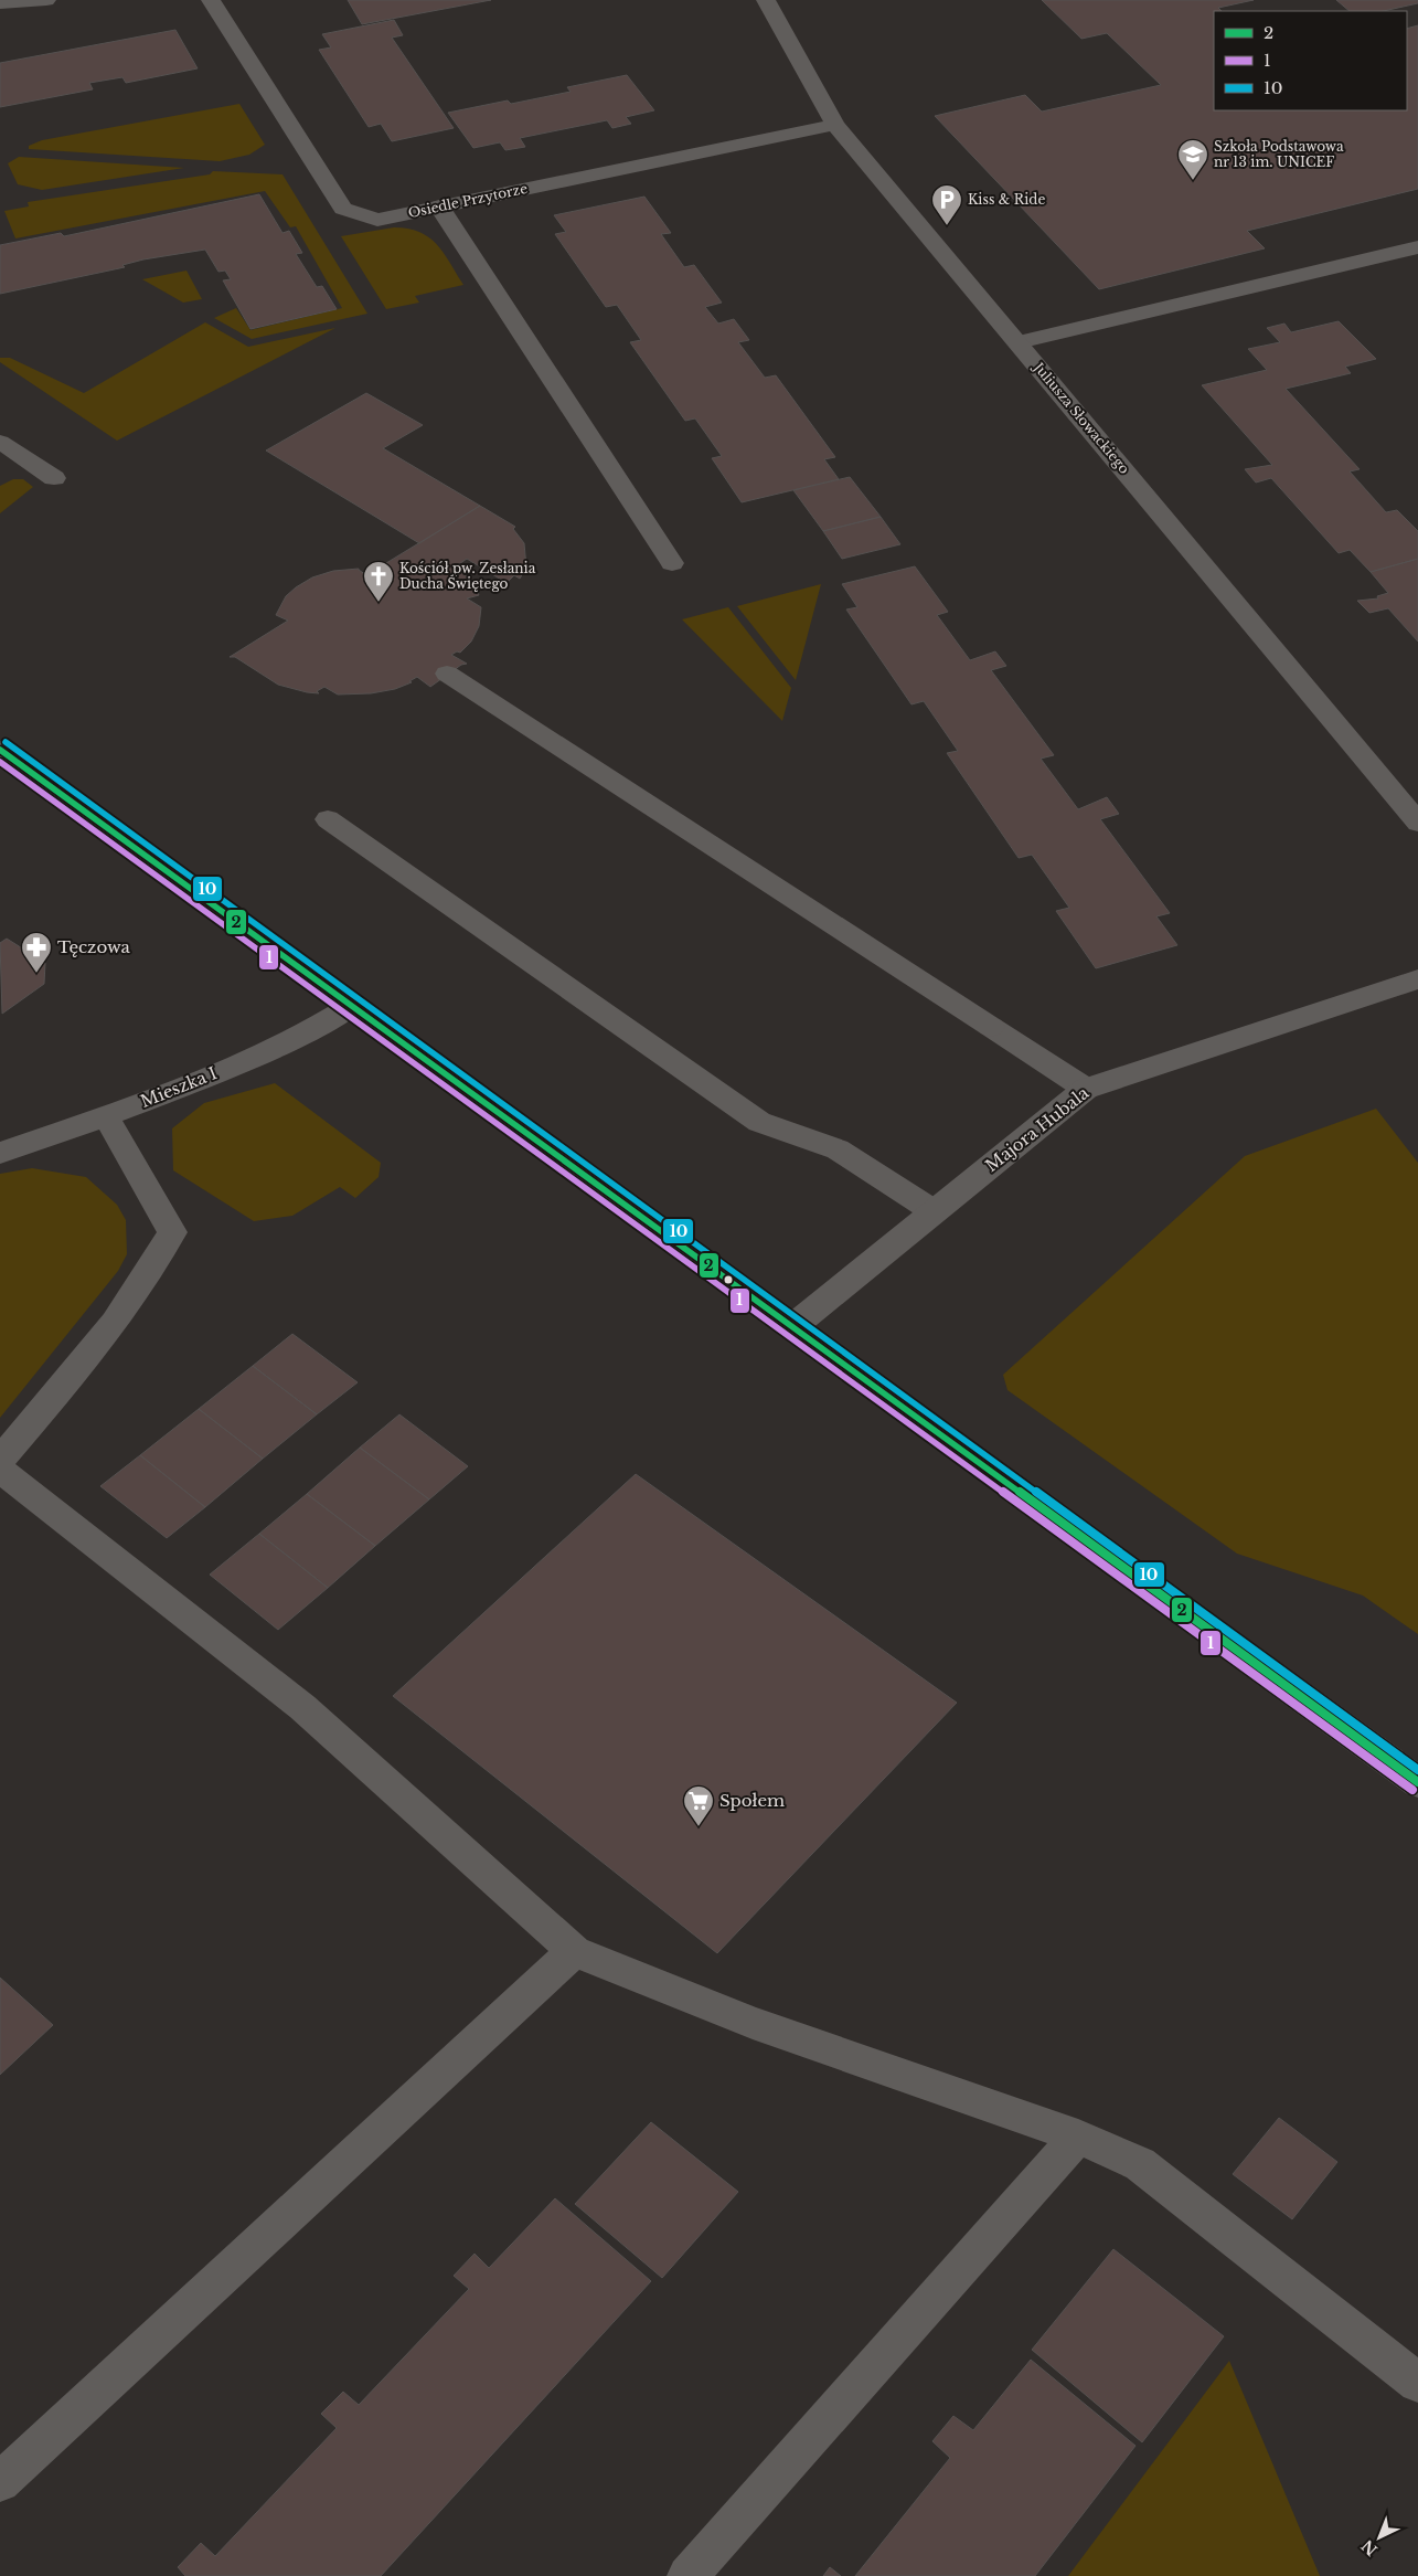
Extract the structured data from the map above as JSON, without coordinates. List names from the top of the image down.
{
  "streets": {
    "street": [
      "Osiedle Przytorze",
      "Juliusza Słowackiego",
      "Mieszka I",
      "Majora Hubala"
    ]
  },
  "crossings": [
    ["Osiedle Przytorze", "Juliusza Słowackiego"]
  ],
  "places": {
    "school or university": ["Szkoła Podstawowa nr 13 im. UNICEF"],
    "parking": ["Kiss & Ride"],
    "church": ["Kościół pw. Zesłania Ducha Świętego"],
    "pharmacy": ["Tęczowa"],
    "supermarket": ["Społem"]
  },
  "lines": ["transit line 10", "transit line 2", "transit line 1"],
  "legend": ["2", "1", "10"],
  "north": "bottom left"
}
